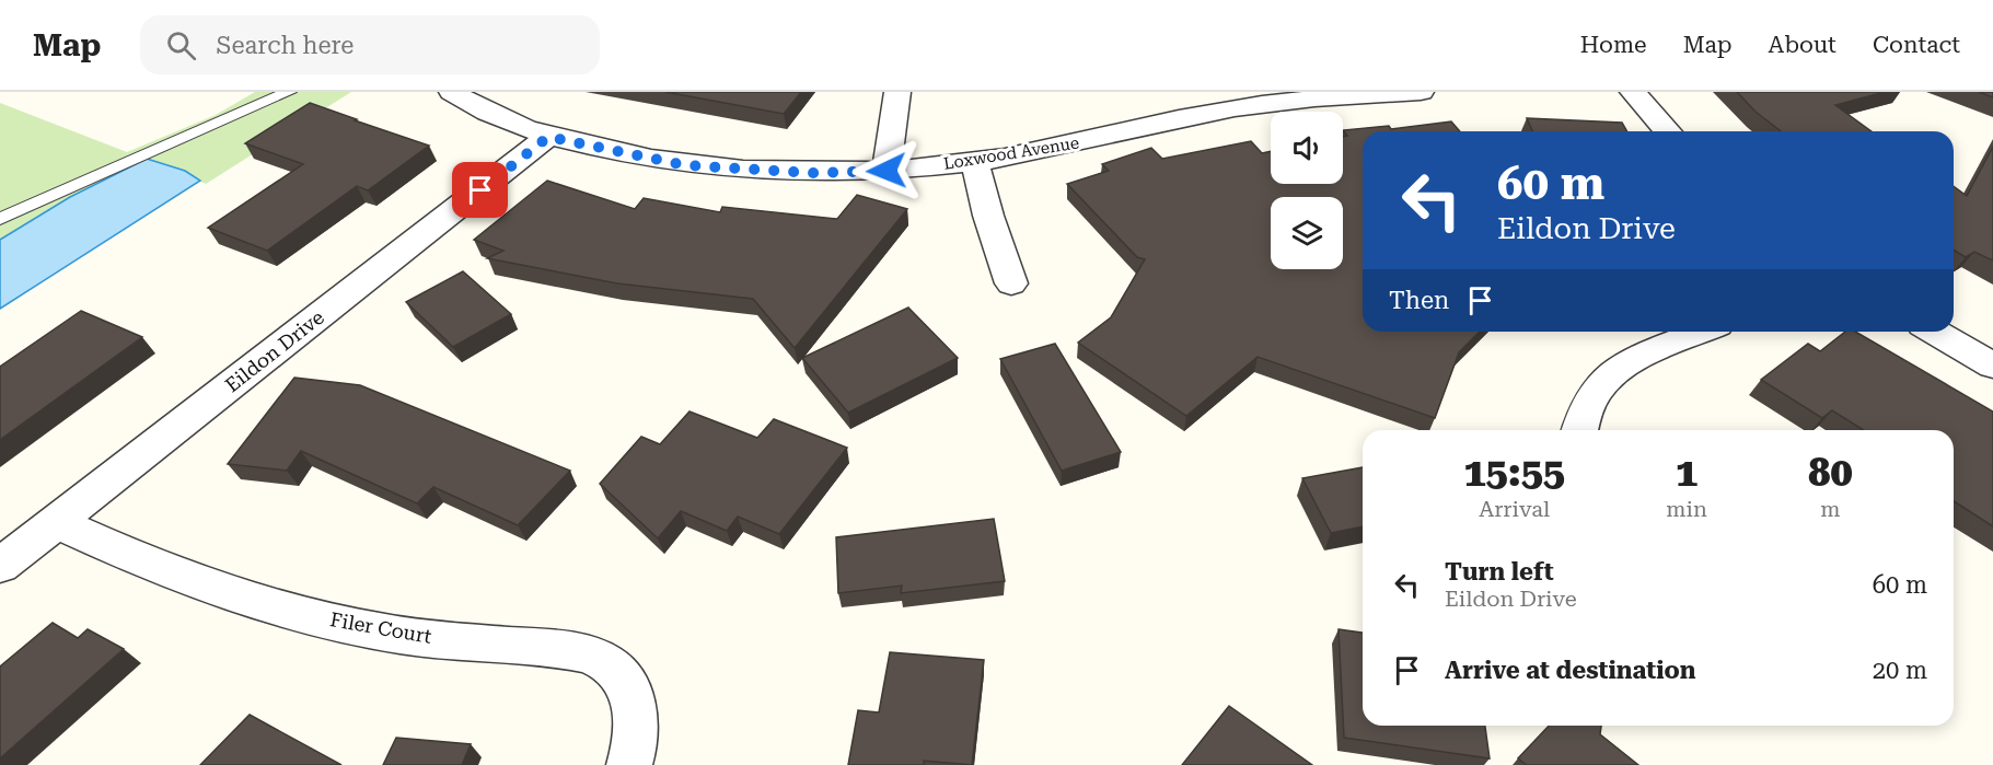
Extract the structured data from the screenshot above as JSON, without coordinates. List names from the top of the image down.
{
  "streets": {
    "street": ["Loxwood Avenue", "Eildon Drive", "Filer Court"]
  },
  "crossings": [
    ["Loxwood Avenue", "Eildon Drive"],
    ["Eildon Drive", "Filer Court"]
  ],
  "page": {
    "header": "Map",
    "search": "Search here",
    "nav": [
      "Home",
      "Map",
      "About",
      "Contact"
    ],
    "turn": ["60 m", "Eildon Drive"],
    "then": "Then",
    "eta": [
      "15:55",
      "Arrival",
      "1",
      "min",
      "80",
      "m"
    ],
    "list": [
      {
        "name": "Turn left",
        "note": "Eildon Drive",
        "value": "60 m"
      },
      {
        "name": "Arrive at destination",
        "value": "20 m"
      }
    ]
  }
}
